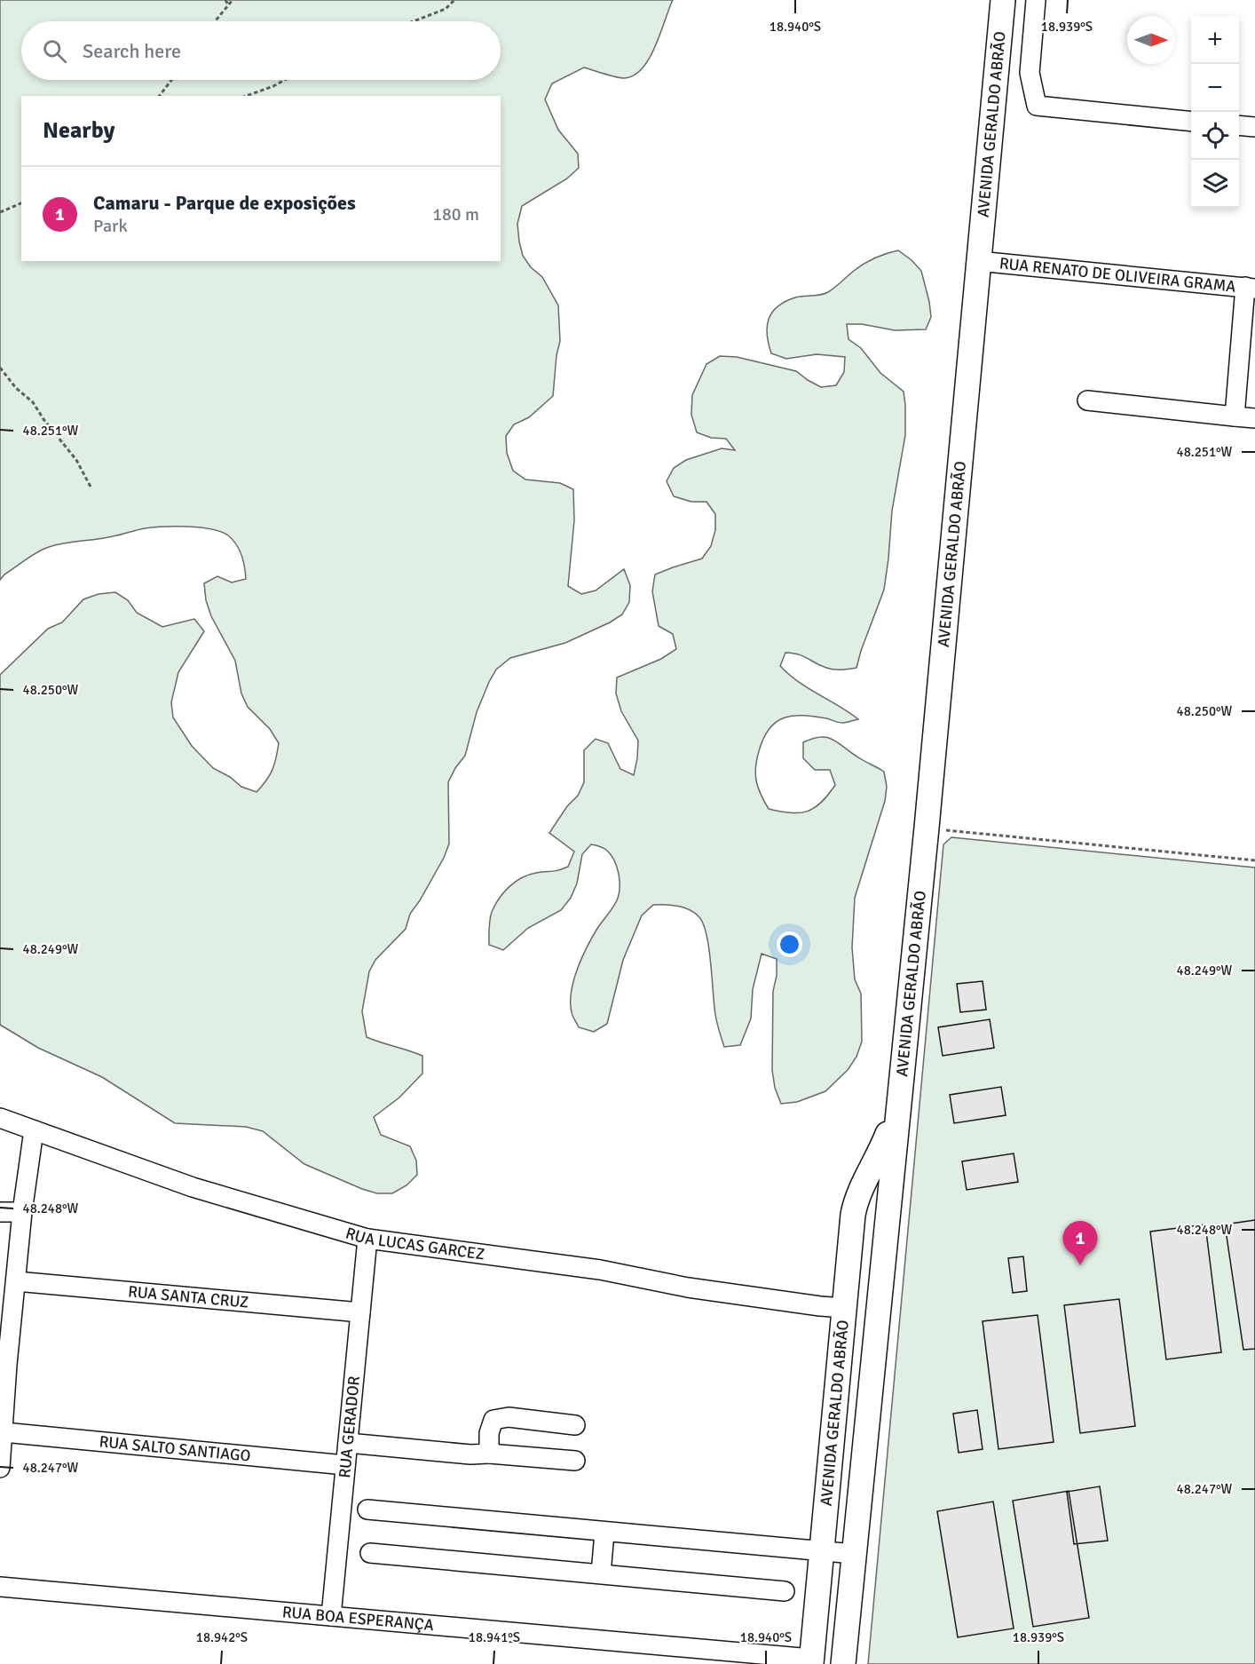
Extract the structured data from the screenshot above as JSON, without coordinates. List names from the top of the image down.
{
  "streets": {
    "main road": ["AVENIDA GERALDO ABRÃO"],
    "street": [
      "RUA RENATO DE OLIVEIRA GRAMA",
      "RUA LUCAS GARCEZ",
      "RUA SANTA CRUZ",
      "RUA GERADOR",
      "RUA SALTO SANTIAGO",
      "RUA BOA ESPERANÇA"
    ]
  },
  "crossings": [
    ["AVENIDA GERALDO ABRÃO", "RUA RENATO DE OLIVEIRA GRAMA"],
    ["AVENIDA GERALDO ABRÃO", "RUA LUCAS GARCEZ"],
    ["AVENIDA GERALDO ABRÃO", "RUA BOA ESPERANÇA"],
    ["RUA LUCAS GARCEZ", "RUA GERADOR"],
    ["RUA SANTA CRUZ", "RUA GERADOR"],
    ["RUA GERADOR", "RUA SALTO SANTIAGO"],
    ["RUA GERADOR", "RUA BOA ESPERANÇA"]
  ],
  "north": "right",
  "page": {
    "map_buttons": ["+", "−"],
    "search": "Search here",
    "heading": "Nearby",
    "list": [
      {
        "mark": "1",
        "name": "Camaru - Parque de exposições",
        "note": "Park",
        "value": "180 m"
      }
    ],
    "pins": "1"
  },
  "coordinates": [
    "18.940°S",
    "18.939°S",
    "48.251°W",
    "48.250°W",
    "48.249°W",
    "48.248°W",
    "48.247°W",
    "18.942°S",
    "18.941°S"
  ]
}
